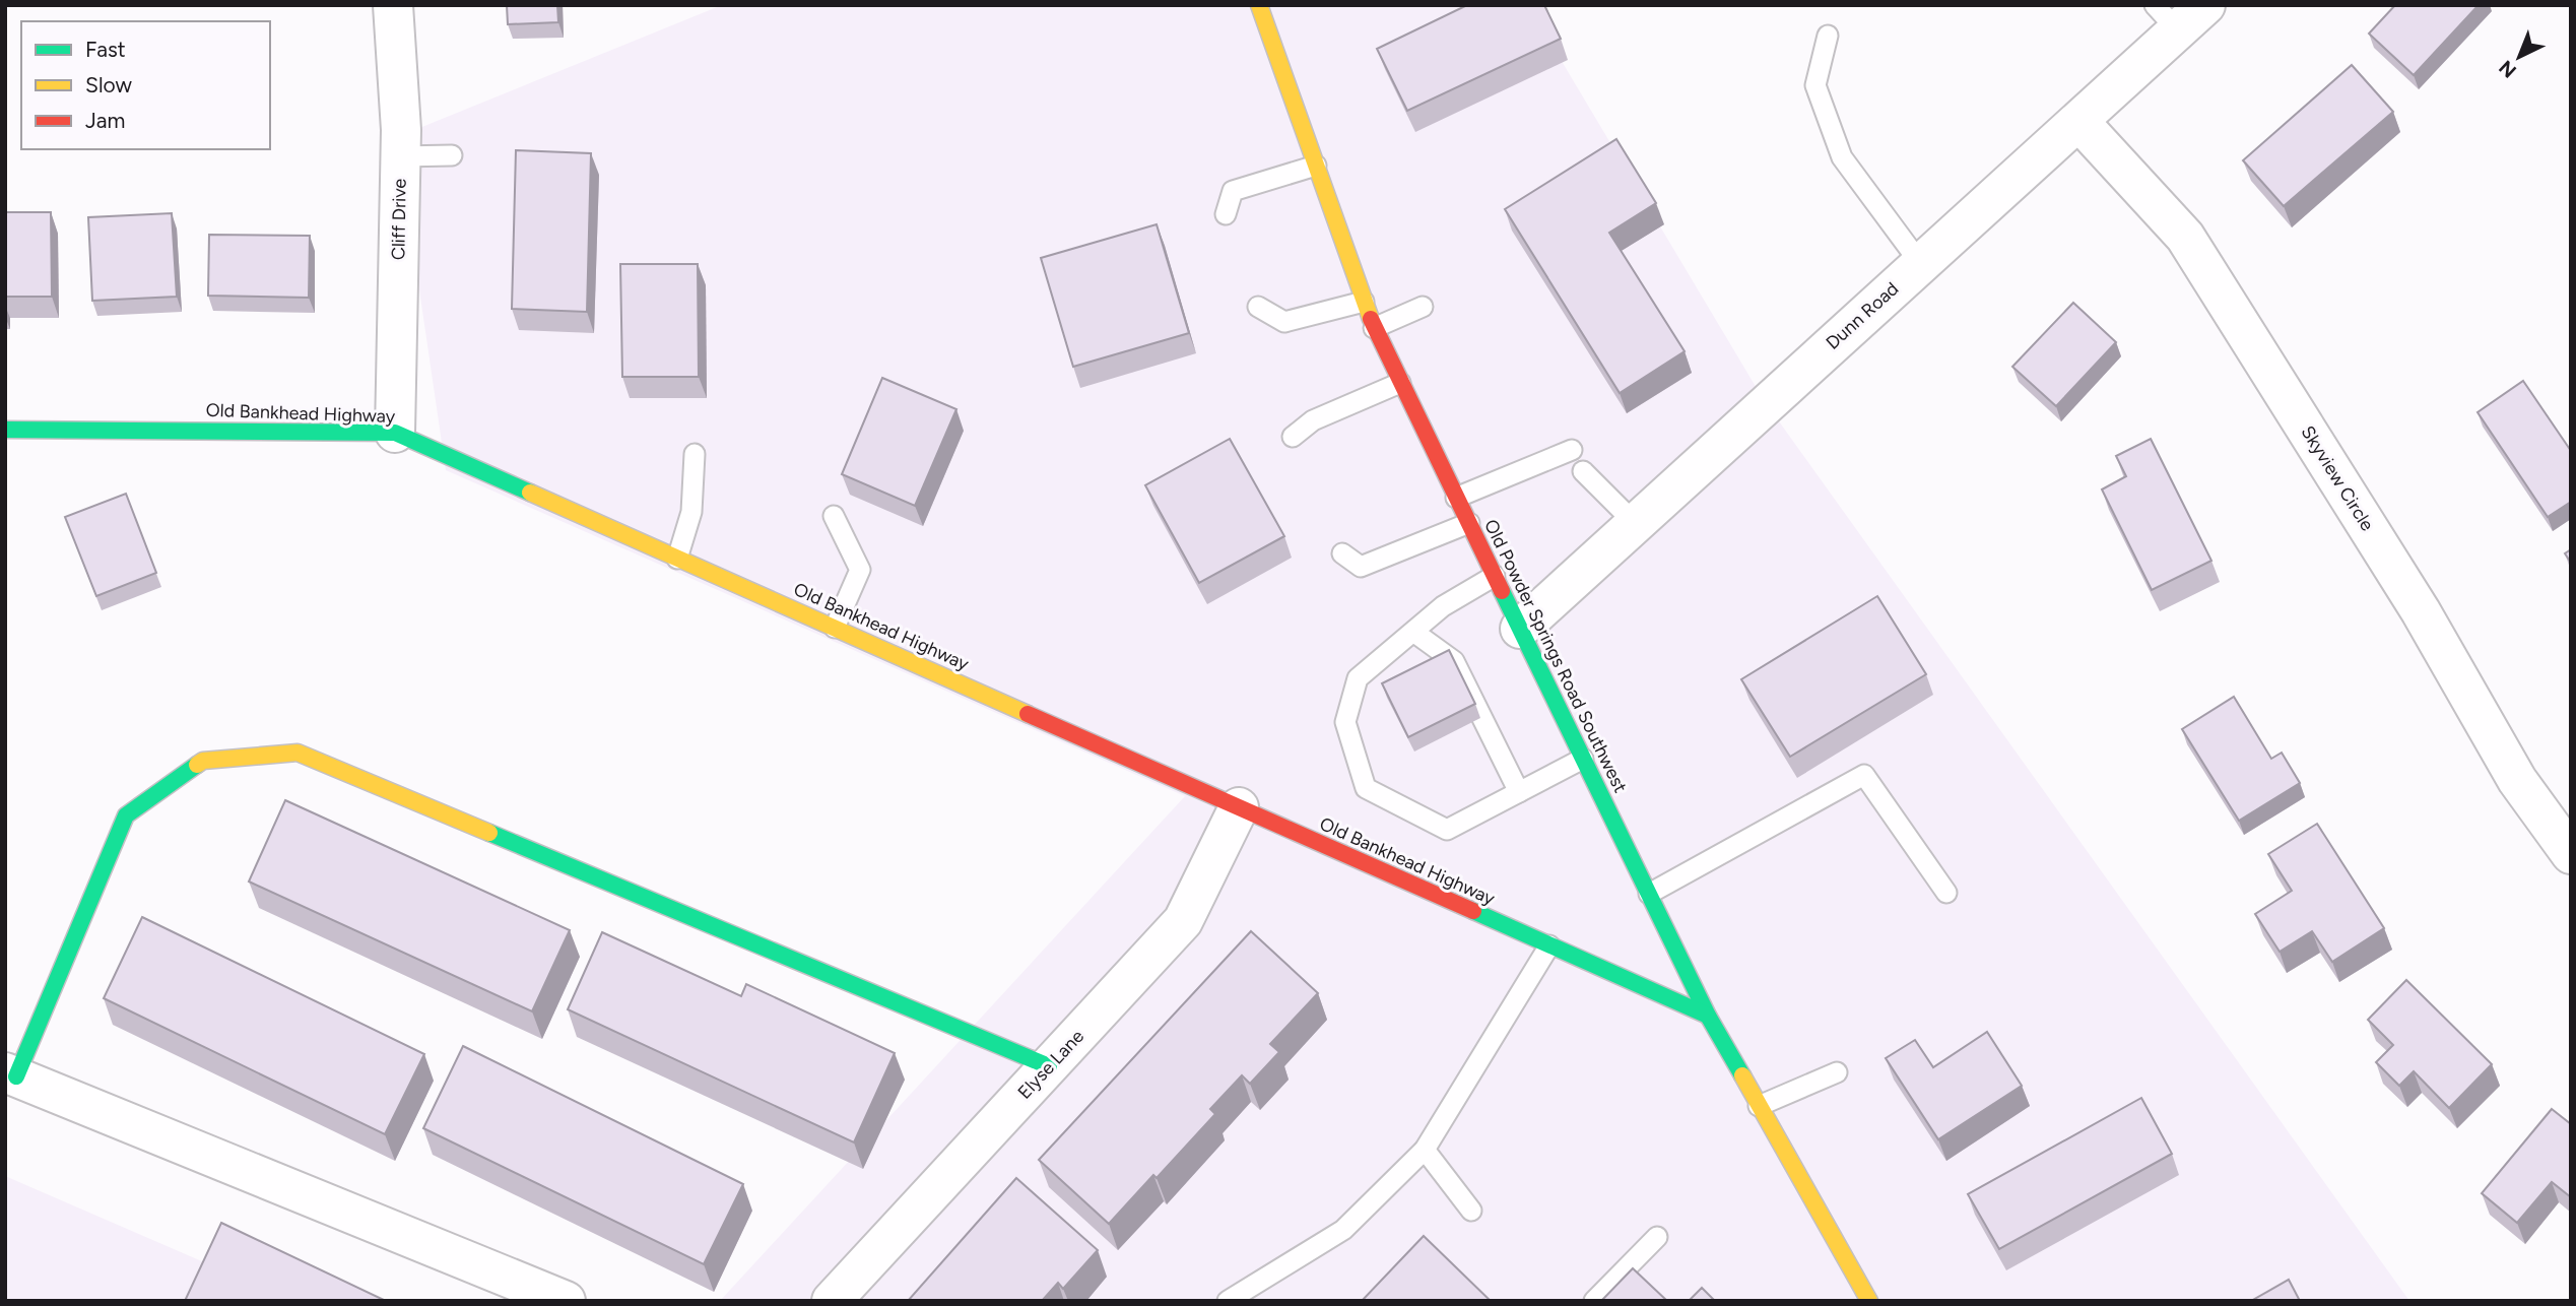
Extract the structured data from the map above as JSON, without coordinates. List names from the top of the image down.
{
  "streets": {
    "street": [
      "Cliff Drive",
      "Dunn Road",
      "Old Bankhead Highway",
      "Skyview Circle",
      "Old Powder Springs Road Southwest",
      "Elyse Lane"
    ]
  },
  "crossings": [
    ["Cliff Drive", "Old Bankhead Highway"],
    ["Dunn Road", "Skyview Circle"],
    ["Dunn Road", "Old Powder Springs Road Southwest"],
    ["Old Bankhead Highway", "Old Powder Springs Road Southwest"],
    ["Old Bankhead Highway", "Elyse Lane"]
  ],
  "legend": ["Fast", "Slow", "Jam"],
  "north": "bottom left"
}
